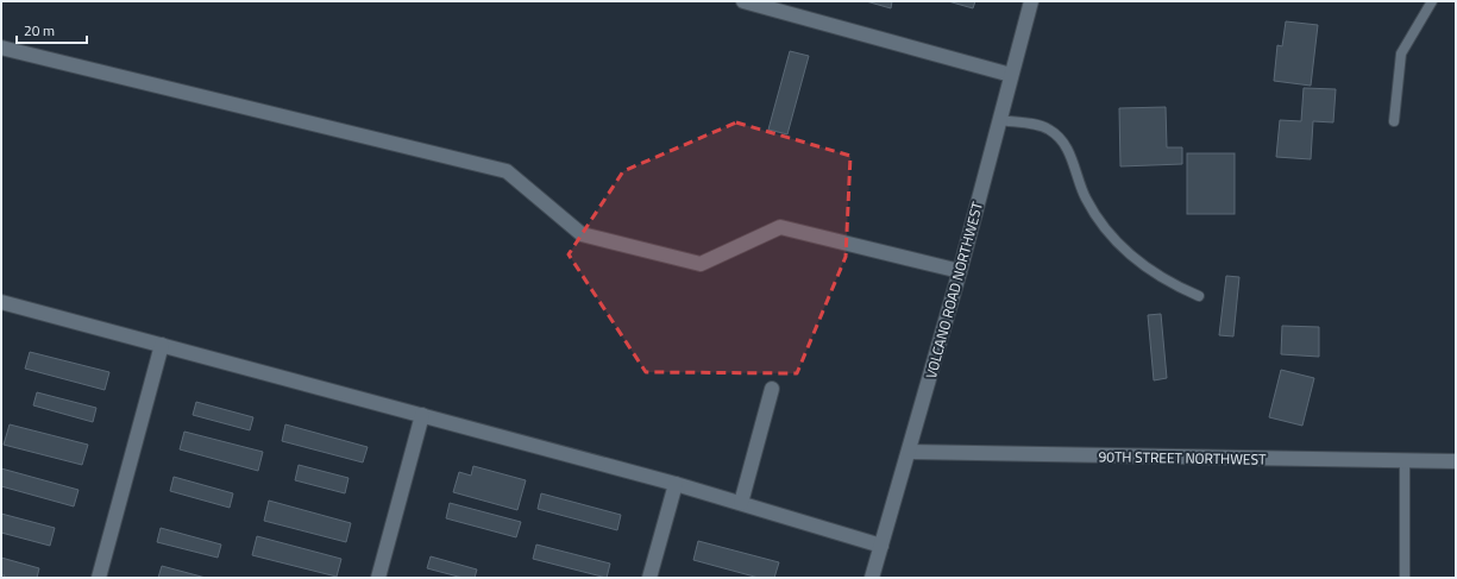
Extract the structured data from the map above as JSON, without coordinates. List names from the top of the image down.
{
  "streets": {
    "street": ["VOLCANO ROAD NORTHWEST", "90TH STREET NORTHWEST"]
  },
  "crossings": [
    ["VOLCANO ROAD NORTHWEST", "90TH STREET NORTHWEST"]
  ],
  "scale_bar": "20 m"
}
